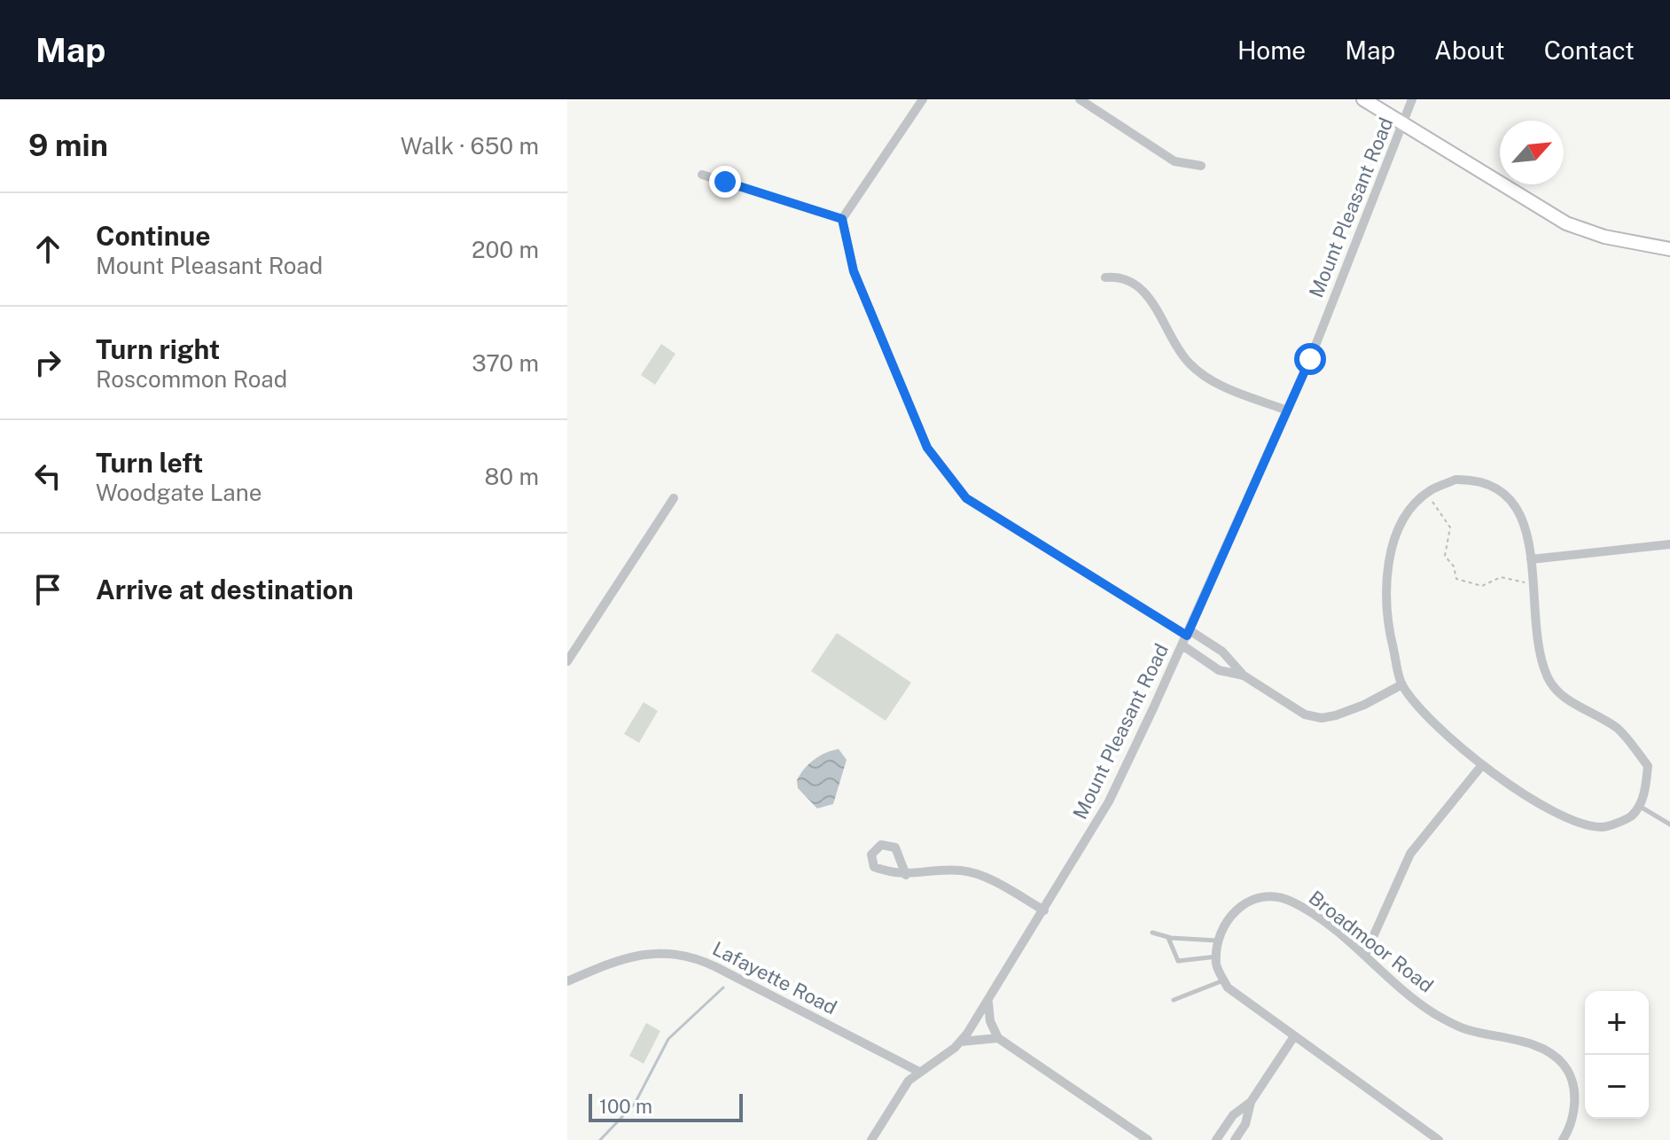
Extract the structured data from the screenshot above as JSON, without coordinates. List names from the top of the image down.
{
  "streets": {
    "street": ["Mount Pleasant Road", "Broadmoor Road", "Lafayette Road"]
  },
  "crossings": [
    ["Mount Pleasant Road", "Lafayette Road"]
  ],
  "scale_bar": "100 m",
  "north": "top right",
  "page": {
    "header": "Map",
    "nav": [
      "Home",
      "Map",
      "About",
      "Contact"
    ],
    "heading": ["9 min", "Walk · 650 m"],
    "list": [
      ["Continue", "Mount Pleasant Road", "200 m"],
      ["Turn right", "Roscommon Road", "370 m"],
      ["Turn left", "Woodgate Lane", "80 m"],
      "Arrive at destination"
    ],
    "map_buttons": ["+", "−"],
    "scale": "100 m"
  }
}
